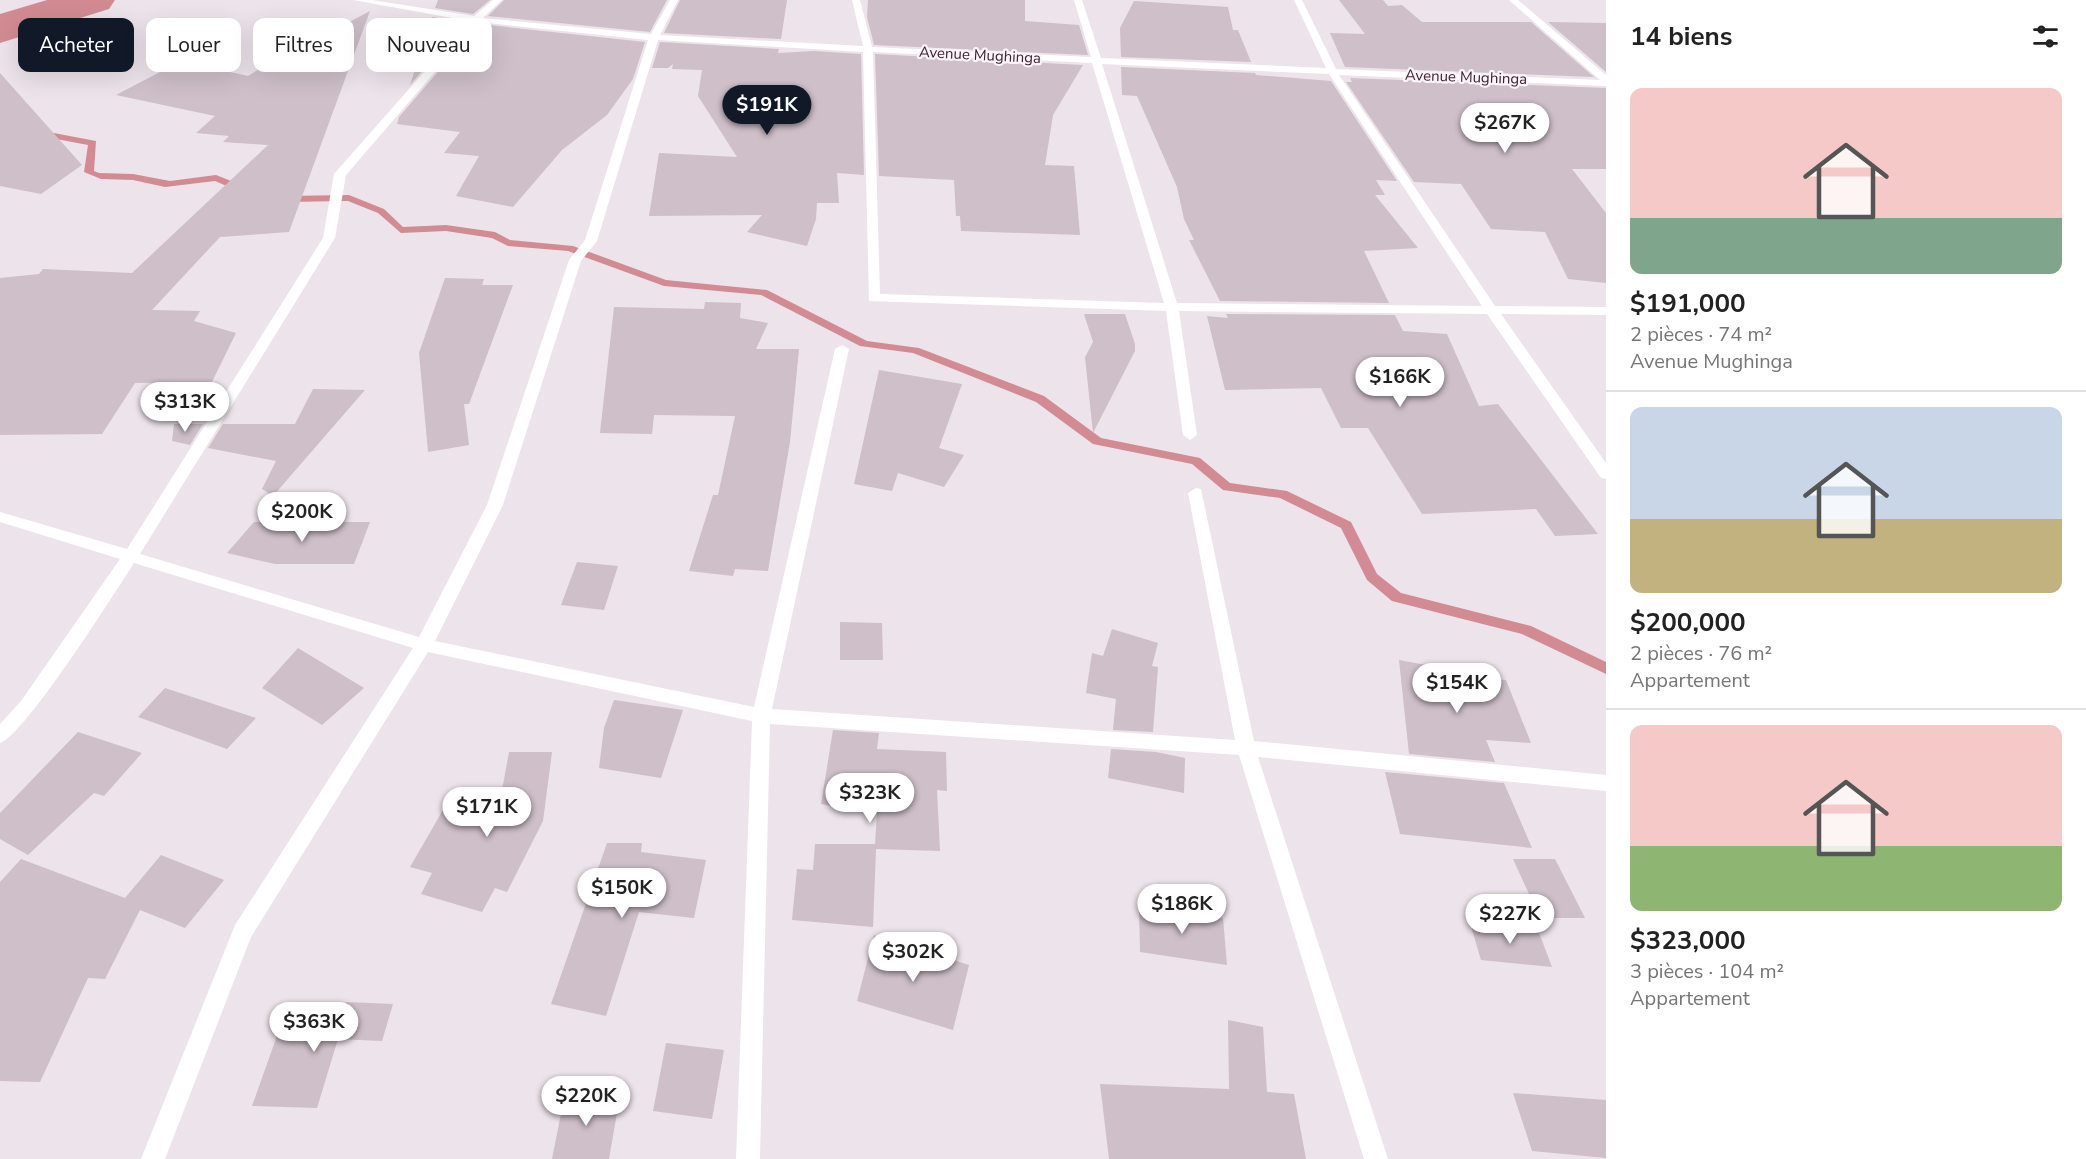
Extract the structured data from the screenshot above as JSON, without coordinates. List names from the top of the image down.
{
  "streets": {
    "street": ["Avenue Mughinga"]
  },
  "page": {
    "heading": "14 biens",
    "chip": [
      "Acheter",
      "Louer",
      "Filtres",
      "Nouveau"
    ],
    "list": [
      {
        "name": "$191,000",
        "note": "2 pièces · 74 m² · Avenue Mughinga"
      },
      {
        "name": "$200,000",
        "note": "2 pièces · 76 m² · Appartement"
      },
      {
        "name": "$323,000",
        "note": "3 pièces · 104 m² · Appartement"
      }
    ],
    "price": [
      "$191K",
      "$267K",
      "$166K",
      "$313K",
      "$200K",
      "$154K",
      "$323K",
      "$171K",
      "$150K",
      "$186K",
      "$227K",
      "$302K",
      "$363K",
      "$220K"
    ]
  }
}
